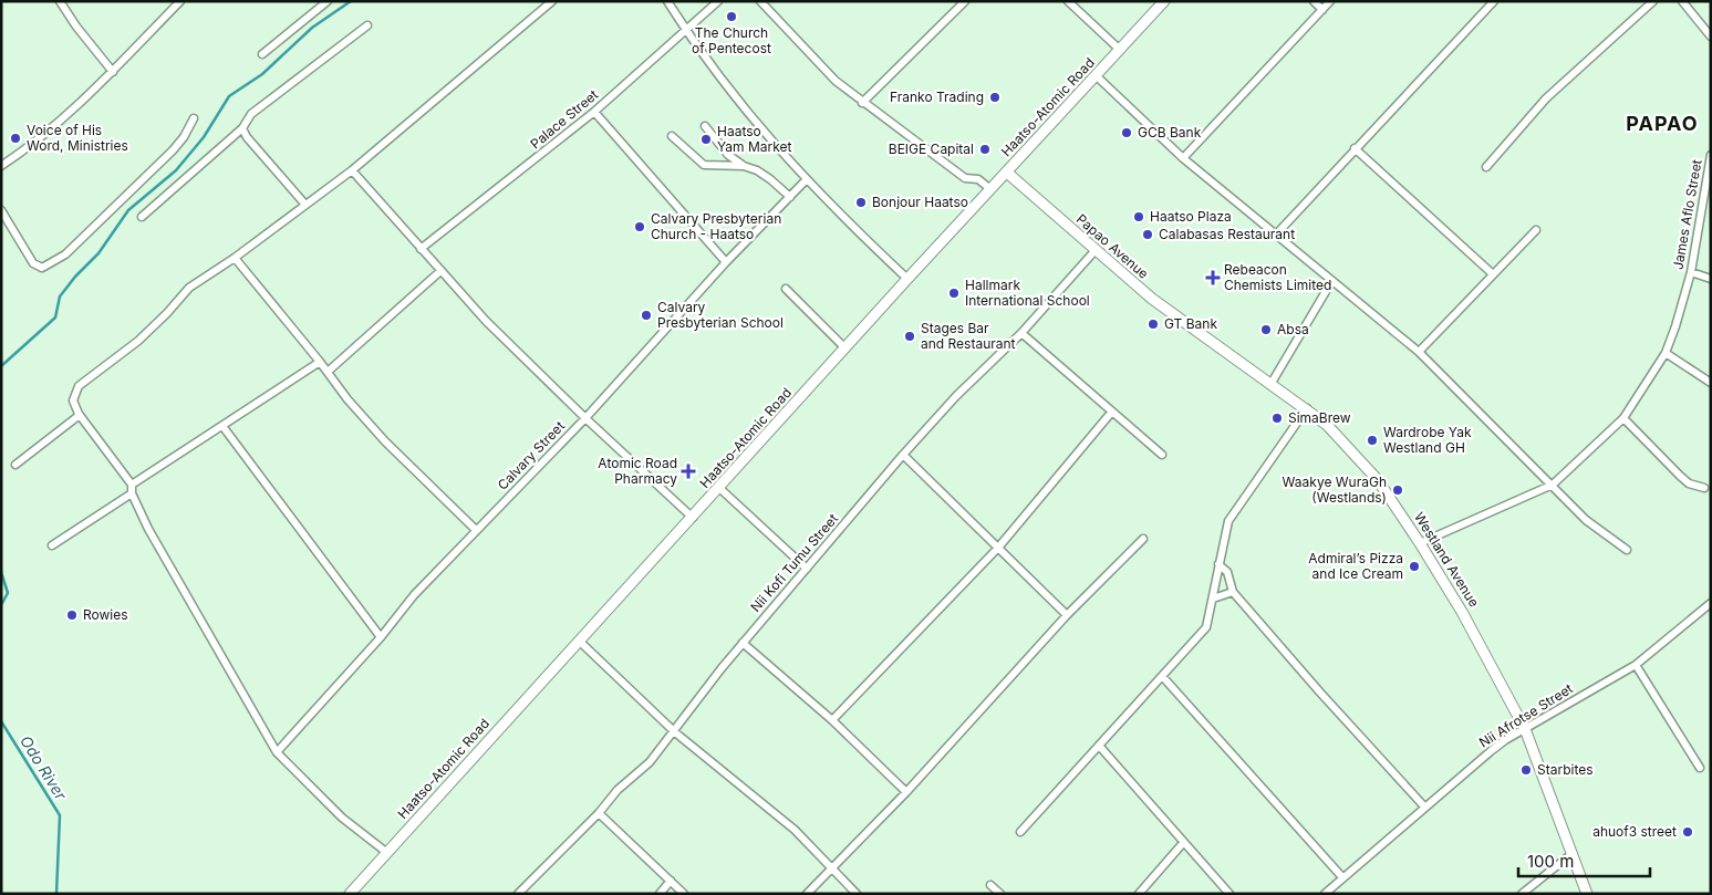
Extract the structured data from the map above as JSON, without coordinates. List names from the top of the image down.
{
  "streets": {
    "main road": ["Haatso-Atomic Road", "Papao Avenue", "Westland Avenue"],
    "street": [
      "Palace Street",
      "James Aflo Street",
      "Calvary Street",
      "Nii Kofi Tumu Street",
      "Nii Afrotse Street"
    ]
  },
  "crossings": [
    ["Haatso-Atomic Road", "Papao Avenue"],
    ["James Aflo Street", "Westland Avenue"],
    ["Papao Avenue", "Westland Avenue"],
    ["Papao Avenue", "Nii Kofi Tumu Street"],
    ["Westland Avenue", "Nii Afrotse Street"]
  ],
  "districts": ["PAPAO"],
  "water": ["Odo River"],
  "places": {
    "other": [
      "The Church of Pentecost",
      "Franko Trading",
      "GCB Bank",
      "Voice of His Word, Ministries",
      "Haatso Yam Market",
      "BEIGE Capital",
      "Bonjour Haatso",
      "Haatso Plaza",
      "Calvary Presbyterian Church - Haatso",
      "Calabasas Restaurant",
      "Hallmark International School",
      "Calvary Presbyterian School",
      "GT Bank",
      "Absa",
      "Stages Bar and Restaurant",
      "SimaBrew",
      "Wardrobe Yak Westland GH",
      "Waakye WuraGh (Westlands)",
      "Admiral’s Pizza and Ice Cream",
      "Rowies",
      "Starbites",
      "ahuof3 street"
    ],
    "health": ["Rebeacon Chemists Limited", "Atomic Road Pharmacy"]
  },
  "scale_bar": "100 m"
}
